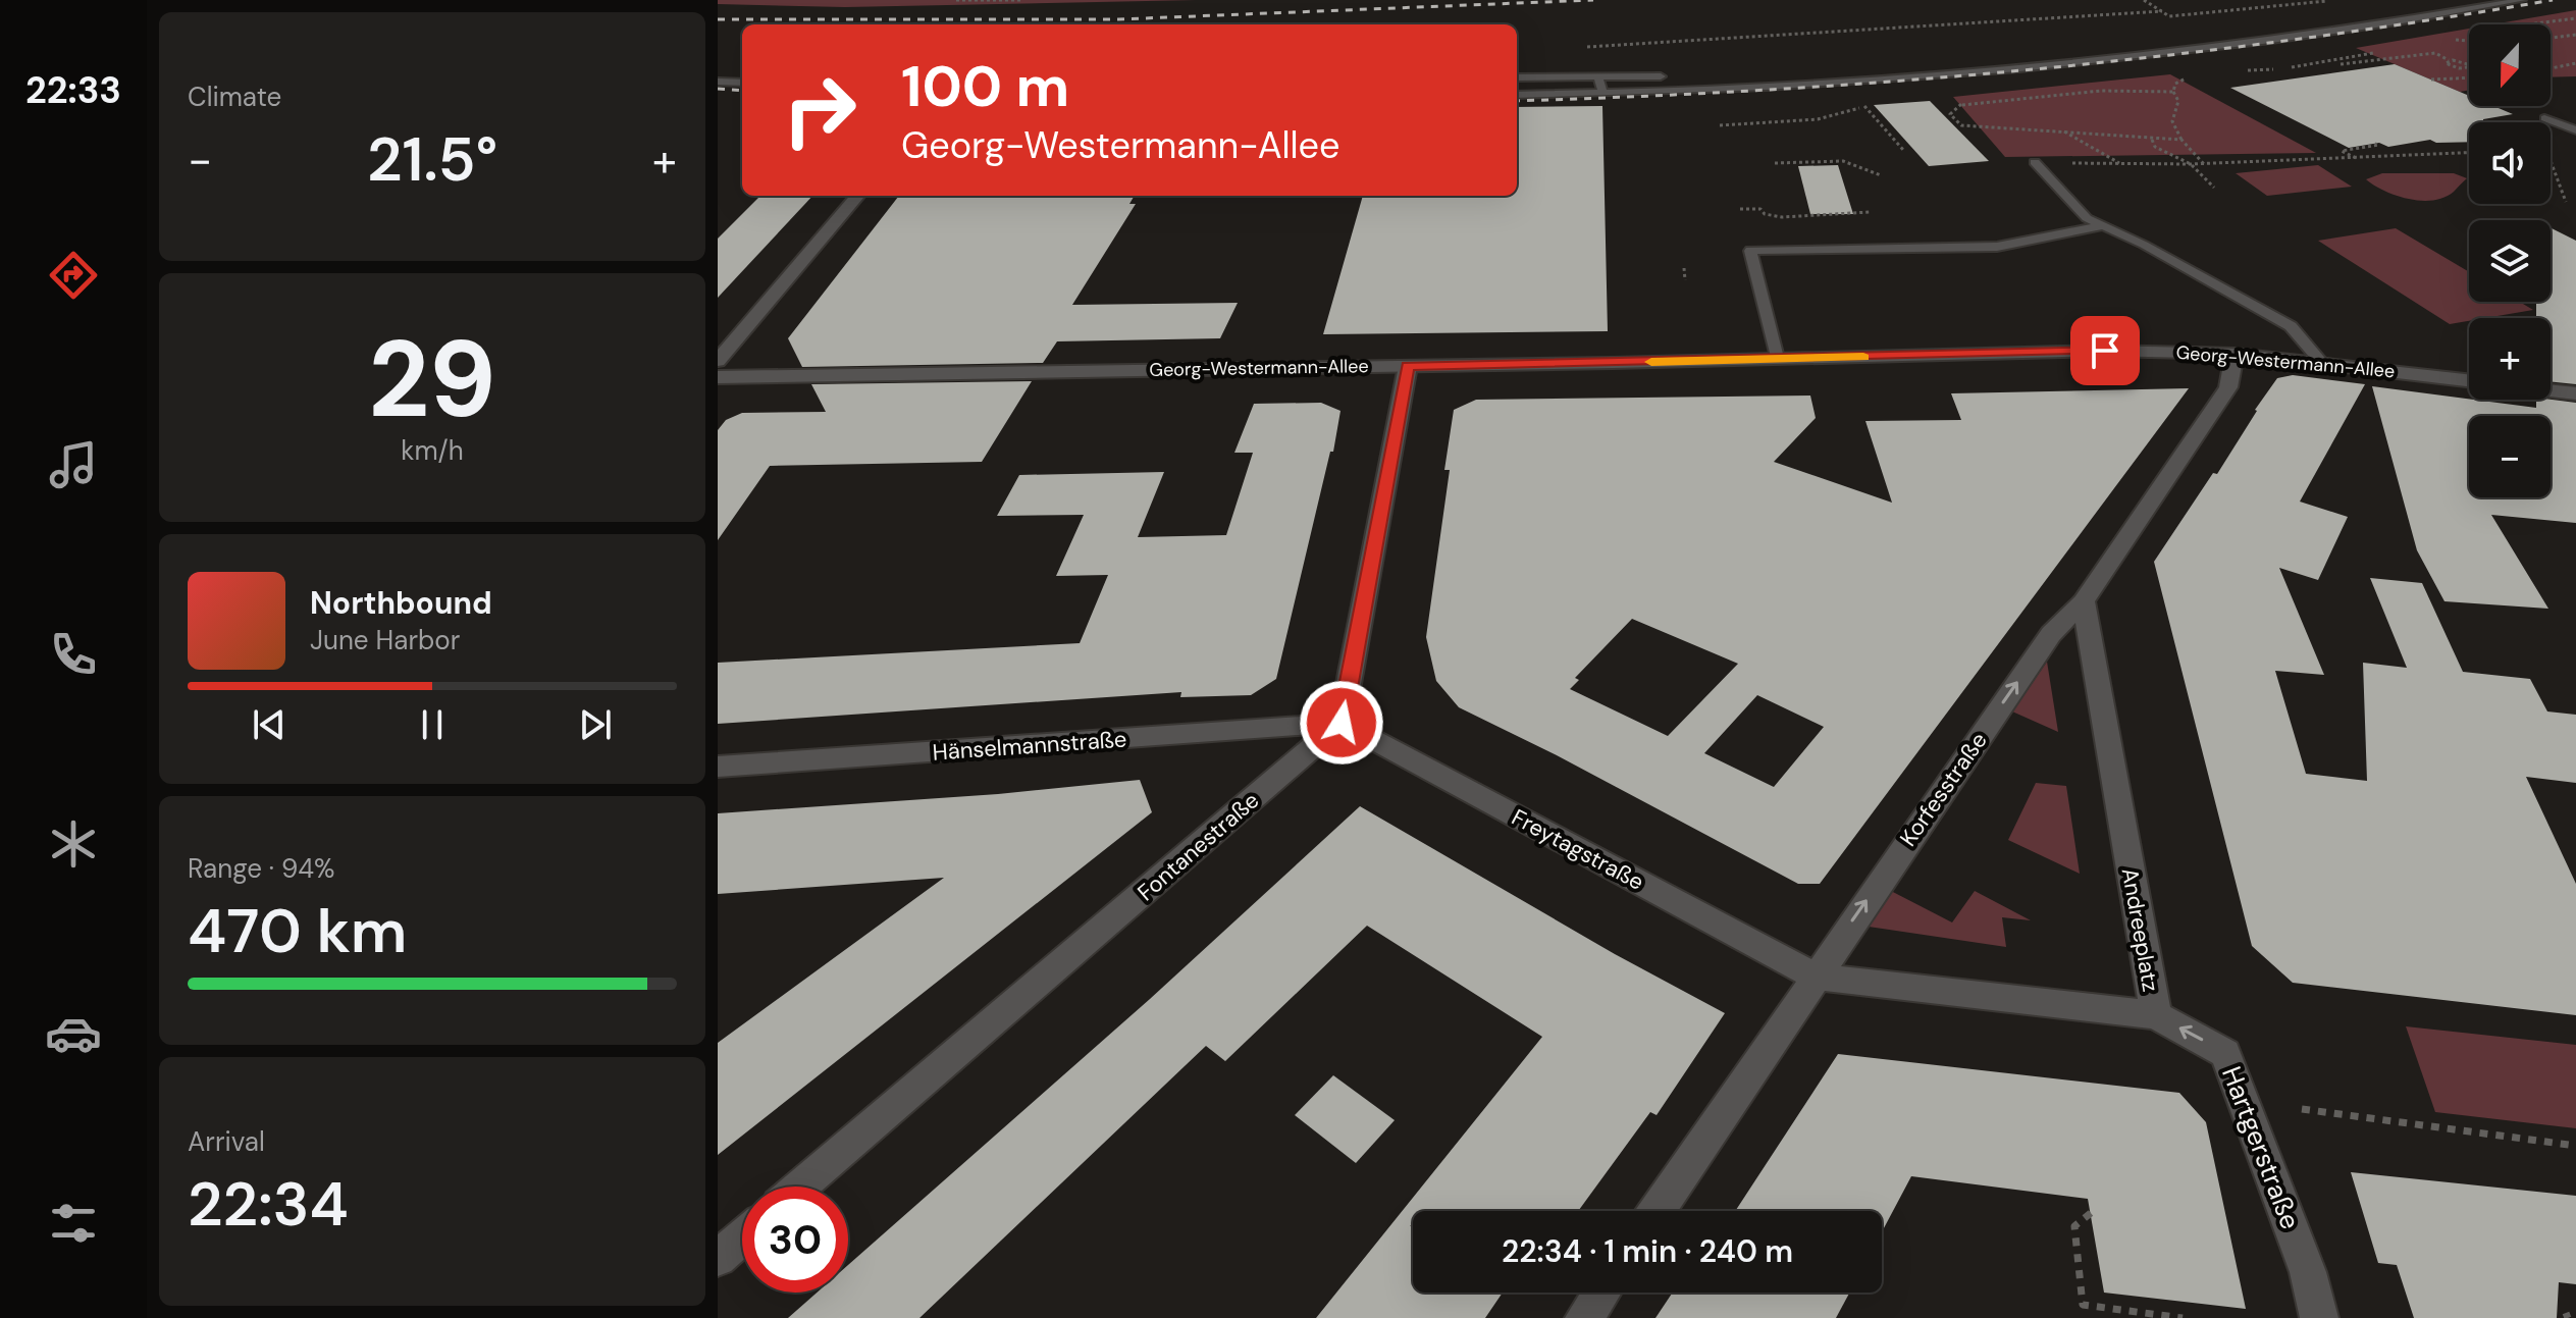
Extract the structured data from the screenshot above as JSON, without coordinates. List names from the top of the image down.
{
  "streets": {
    "street": [
      "Georg-Westermann-Allee",
      "Hänselmannstraße",
      "Korfesstraße",
      "Fontanestraße",
      "Freytagstraße",
      "Andreeplatz",
      "Hartgerstraße"
    ]
  },
  "crossings": [
    ["Georg-Westermann-Allee", "Korfesstraße"],
    ["Hänselmannstraße", "Fontanestraße"],
    ["Hänselmannstraße", "Freytagstraße"],
    ["Korfesstraße", "Freytagstraße"],
    ["Korfesstraße", "Andreeplatz"],
    ["Fontanestraße", "Freytagstraße"],
    ["Freytagstraße", "Andreeplatz"],
    ["Andreeplatz", "Hartgerstraße"]
  ],
  "one_way": ["Korfesstraße", "Hartgerstraße"],
  "north": "bottom",
  "page": {
    "tabs": "22:33",
    "tile": [
      "Climate",
      ["29", "km/h"],
      ["Range · 94%", "470 km"],
      ["Arrival", "22:34"]
    ],
    "map_buttons": ["+", "−"],
    "turn": ["100 m", "Georg-Westermann-Allee"],
    "heat": ["−", "21.5°", "+"],
    "song": ["Northbound", "June Harbor"],
    "limit": "30",
    "trip": "22:34 · 1 min · 240 m"
  }
}
